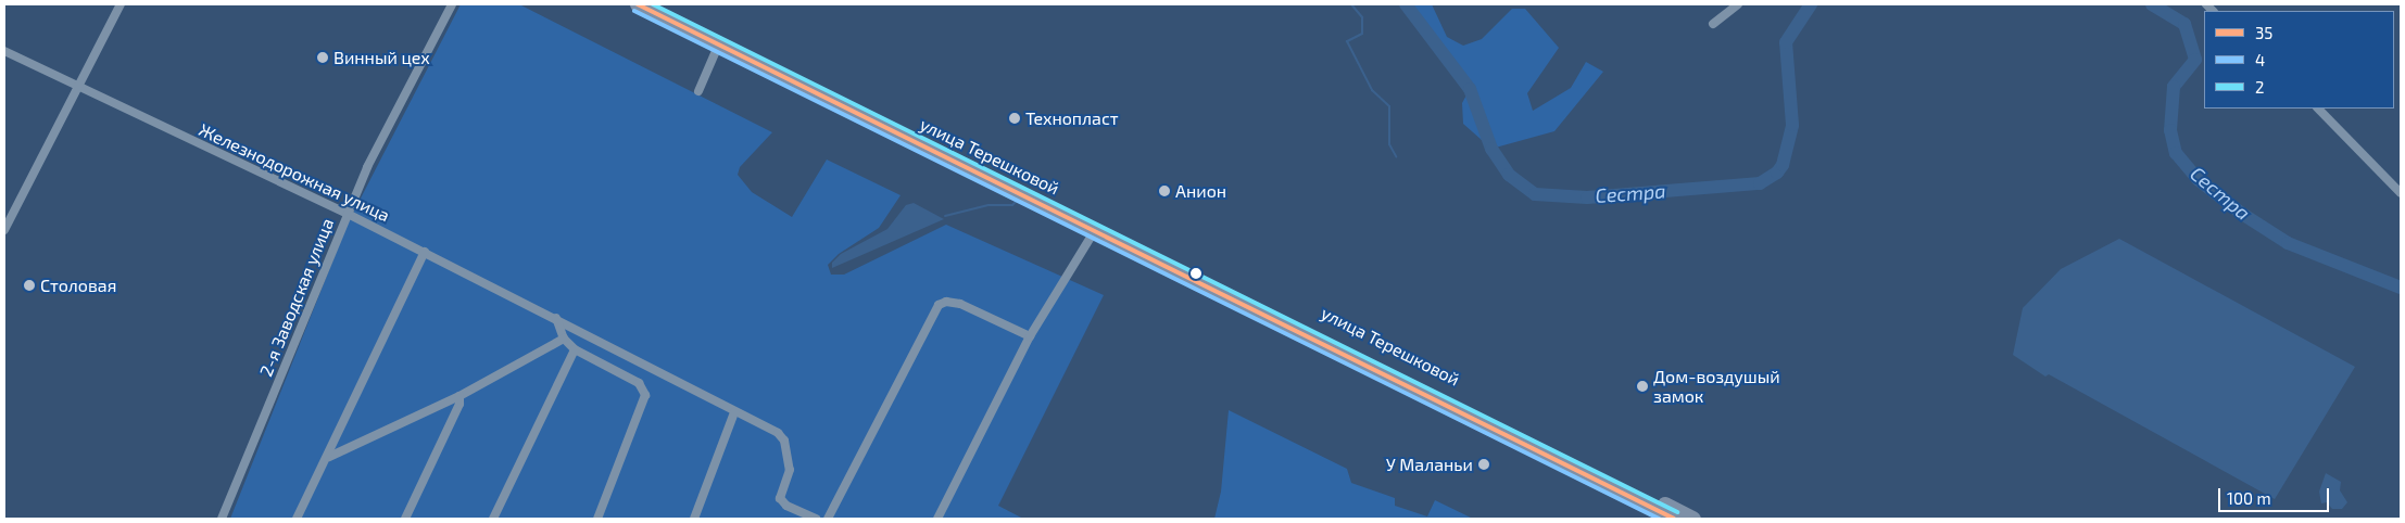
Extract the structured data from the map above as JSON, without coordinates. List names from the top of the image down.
{
  "streets": {
    "highway": ["улица Терешковой"],
    "street": ["Железнодорожная улица", "2-я Заводская улица"]
  },
  "crossings": [
    ["Железнодорожная улица", "2-я Заводская улица"]
  ],
  "water": ["Сестра"],
  "places": [
    "Винный цех",
    "Технопласт",
    "Анион",
    "Столовая",
    "Дом-воздушый замок",
    "У Маланьи"
  ],
  "lines": ["transit line 35", "transit line 2", "transit line 4"],
  "legend": ["35", "4", "2"],
  "scale_bar": "100 m"
}
